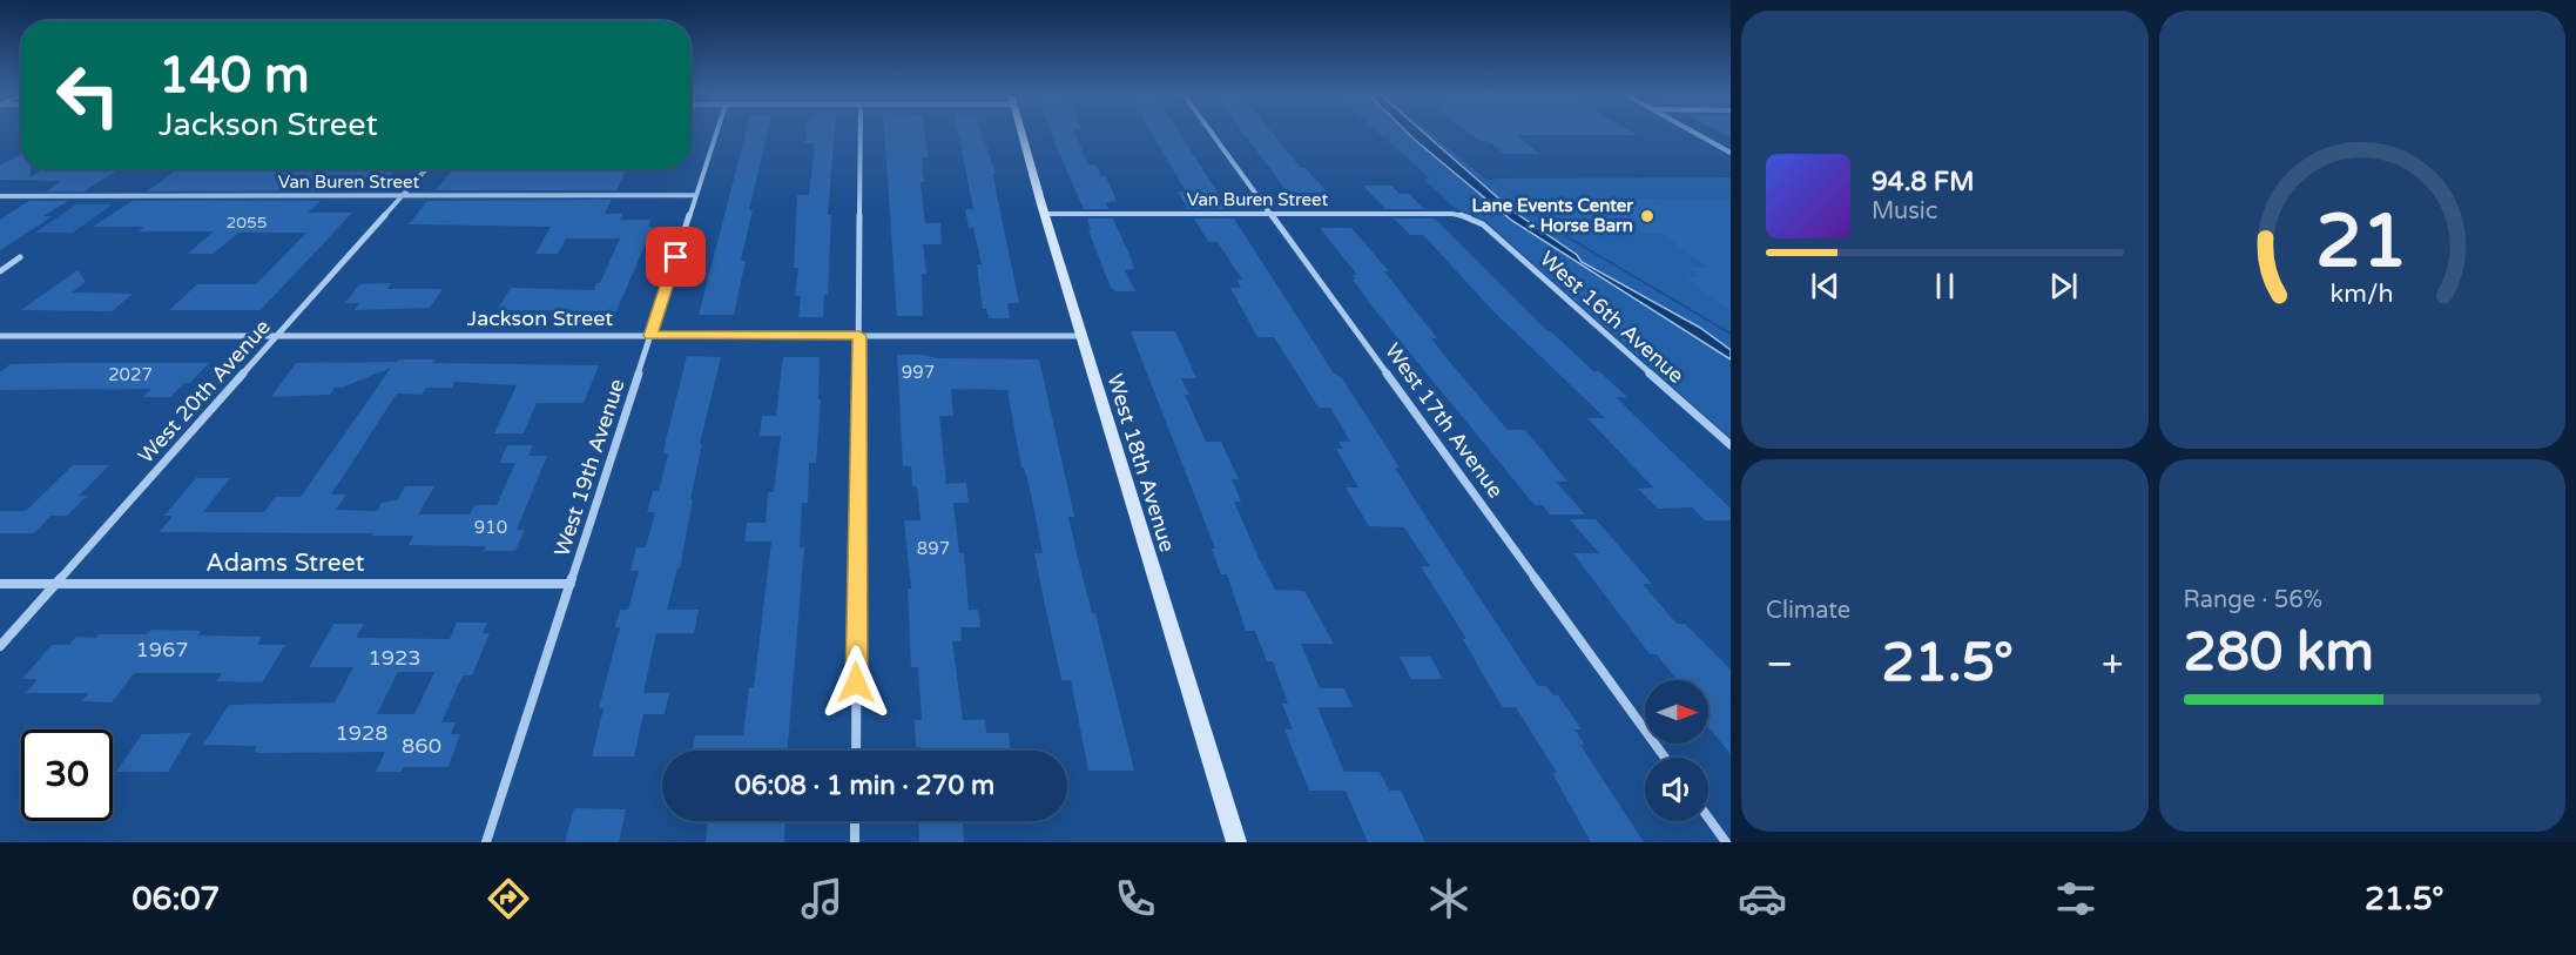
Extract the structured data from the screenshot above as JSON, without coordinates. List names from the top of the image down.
{
  "streets": {
    "main road": ["West 18th Avenue"],
    "street": [
      "Van Buren Street",
      "West 16th Avenue",
      "Jackson Street",
      "West 20th Avenue",
      "West 17th Avenue",
      "West 19th Avenue",
      "Adams Street"
    ]
  },
  "crossings": [
    ["Van Buren Street", "West 16th Avenue"],
    ["Van Buren Street", "West 20th Avenue"],
    ["Van Buren Street", "West 17th Avenue"],
    ["Van Buren Street", "West 18th Avenue"],
    ["Van Buren Street", "West 19th Avenue"],
    ["Jackson Street", "West 20th Avenue"],
    ["Jackson Street", "West 18th Avenue"],
    ["Jackson Street", "West 19th Avenue"],
    ["West 20th Avenue", "Adams Street"],
    ["West 19th Avenue", "Adams Street"]
  ],
  "places": ["Lane Events Center - Horse Barn"],
  "house_numbers": [
    "2055",
    "997",
    "2027",
    "910",
    "897",
    "1967",
    "1923",
    "1928",
    "860"
  ],
  "north": "right",
  "page": {
    "turn": ["140 m", "Jackson Street"],
    "song": ["94.8 FM", "Music"],
    "tile": [
      "Climate",
      ["Range · 56%", "280 km"]
    ],
    "heat": ["−", "21.5°", "+"],
    "limit": "30",
    "trip": "06:08 · 1 min · 270 m",
    "tabs": ["06:07", "21.5°"],
    "gauge": ["21", "km/h"]
  }
}
